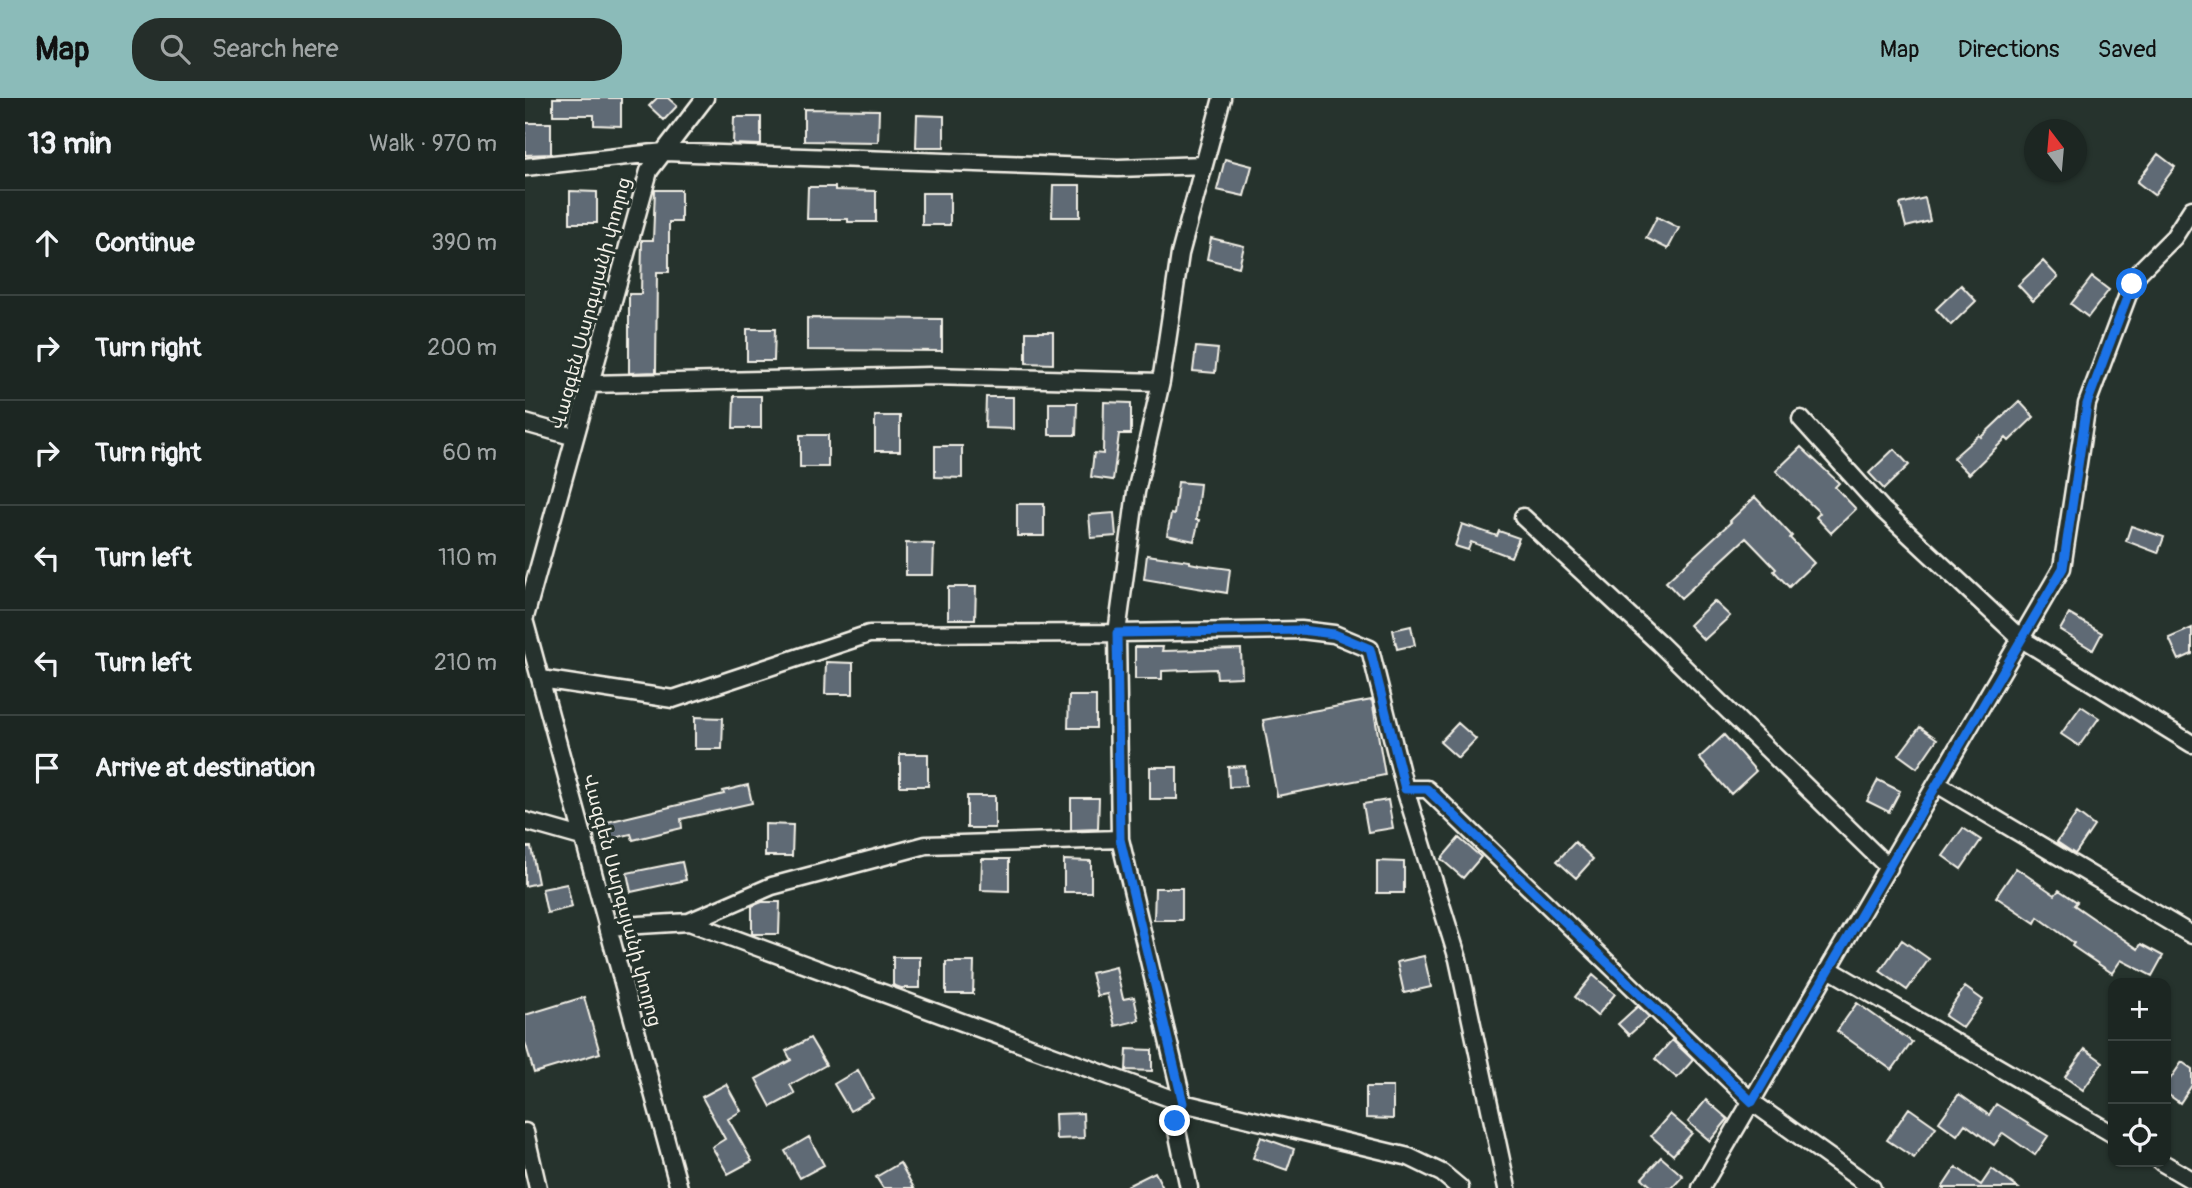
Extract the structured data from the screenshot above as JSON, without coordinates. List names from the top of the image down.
{
  "streets": {
    "street": ["Վազգեն Սարգսյանի փողոց"]
  },
  "north": "top",
  "page": {
    "header": "Map",
    "search": "Search here",
    "nav": ["Map", "Directions", "Saved"],
    "heading": ["13 min", "Walk · 970 m"],
    "list": [
      ["Continue", "390 m"],
      ["Turn right", "200 m"],
      ["Turn right", "60 m"],
      ["Turn left", "110 m"],
      ["Turn left", "210 m"],
      "Arrive at destination"
    ],
    "map_buttons": ["+", "−"]
  }
}
